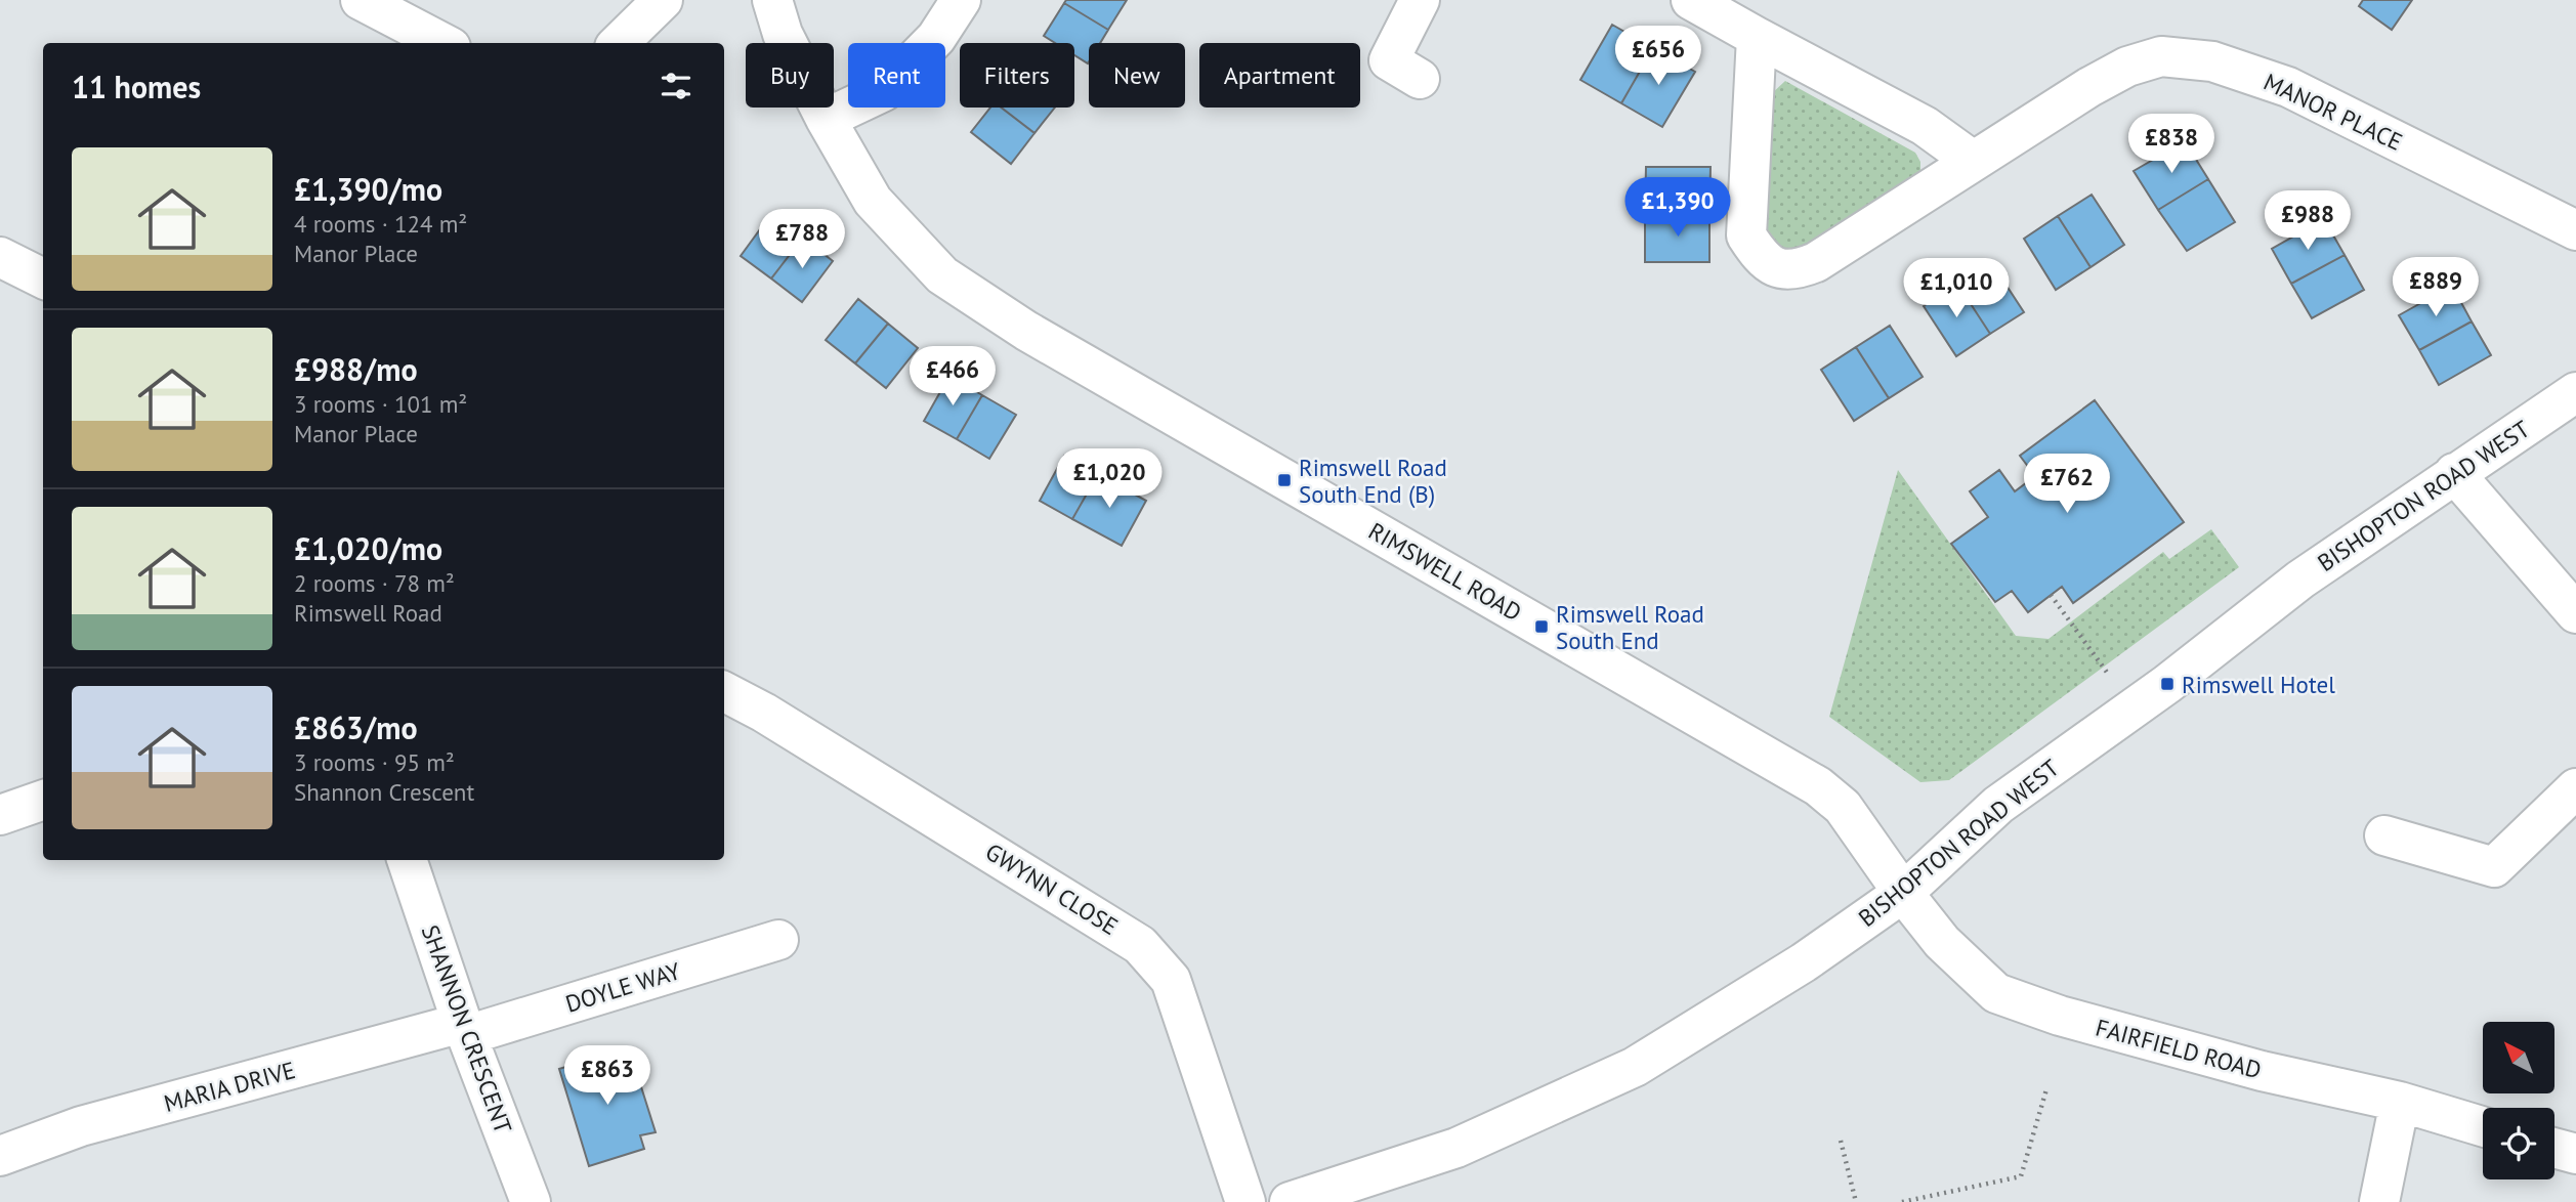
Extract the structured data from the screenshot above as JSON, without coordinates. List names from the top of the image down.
{
  "streets": {
    "street": [
      "MANOR PLACE",
      "BISHOPTON ROAD WEST",
      "RIMSWELL ROAD",
      "GWYNN CLOSE",
      "DOYLE WAY",
      "SHANNON CRESCENT",
      "FAIRFIELD ROAD",
      "MARIA DRIVE"
    ]
  },
  "crossings": [
    ["BISHOPTON ROAD WEST", "RIMSWELL ROAD"],
    ["BISHOPTON ROAD WEST", "FAIRFIELD ROAD"],
    ["RIMSWELL ROAD", "FAIRFIELD ROAD"],
    ["DOYLE WAY", "SHANNON CRESCENT"],
    ["DOYLE WAY", "MARIA DRIVE"],
    ["SHANNON CRESCENT", "MARIA DRIVE"]
  ],
  "places": {
    "transit": ["Rimswell Road South End (B)", "Rimswell Road South End", "Rimswell Hotel"]
  },
  "north": "top left",
  "page": {
    "price": [
      "£656",
      "£838",
      "£1,390",
      "£988",
      "£788",
      "£889",
      "£1,010",
      "£466",
      "£1,020",
      "£762",
      "£863"
    ],
    "chip": [
      "Buy",
      "Rent",
      "Filters",
      "New",
      "Apartment"
    ],
    "heading": "11 homes",
    "list": [
      {
        "name": "£1,390/mo",
        "note": "4 rooms · 124 m² · Manor Place"
      },
      {
        "name": "£988/mo",
        "note": "3 rooms · 101 m² · Manor Place"
      },
      {
        "name": "£1,020/mo",
        "note": "2 rooms · 78 m² · Rimswell Road"
      },
      {
        "name": "£863/mo",
        "note": "3 rooms · 95 m² · Shannon Crescent"
      }
    ]
  }
}
